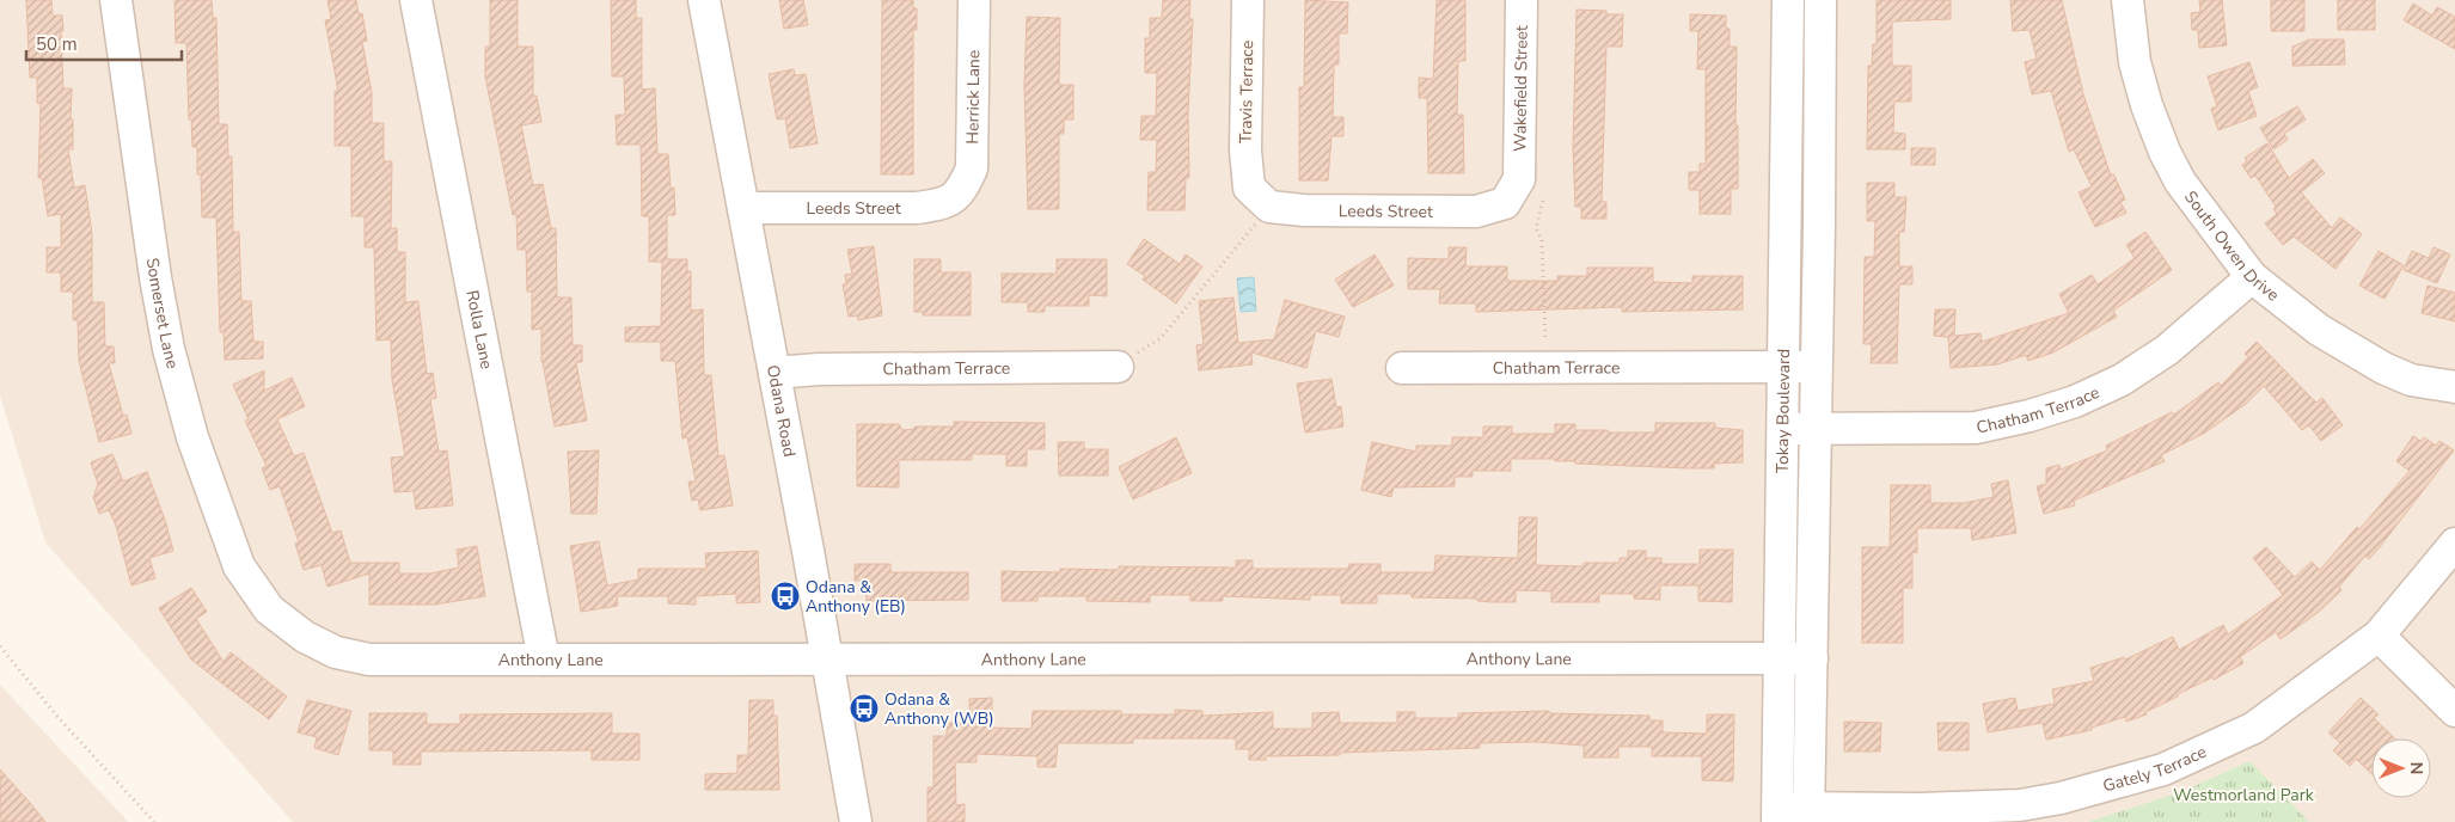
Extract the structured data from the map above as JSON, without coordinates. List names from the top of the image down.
{
  "streets": {
    "street": [
      "Wakefield Street",
      "Travis Terrace",
      "Herrick Lane",
      "Leeds Street",
      "South Owen Drive",
      "Somerset Lane",
      "Rolla Lane",
      "Chatham Terrace",
      "Odana Road",
      "Tokay Boulevard",
      "Anthony Lane",
      "Gately Terrace"
    ]
  },
  "crossings": [
    ["Wakefield Street", "Leeds Street"],
    ["Travis Terrace", "Leeds Street"],
    ["Herrick Lane", "Leeds Street"],
    ["Leeds Street", "Odana Road"],
    ["South Owen Drive", "Chatham Terrace"],
    ["Somerset Lane", "Anthony Lane"],
    ["Rolla Lane", "Anthony Lane"],
    ["Chatham Terrace", "Odana Road"],
    ["Chatham Terrace", "Tokay Boulevard"],
    ["Odana Road", "Anthony Lane"],
    ["Tokay Boulevard", "Anthony Lane"],
    ["Tokay Boulevard", "Gately Terrace"]
  ],
  "parks": ["Westmorland Park"],
  "places": {
    "bus stop": ["Odana & Anthony (EB)", "Odana & Anthony (WB)"]
  },
  "scale_bar": "50 m",
  "north": "right"
}
